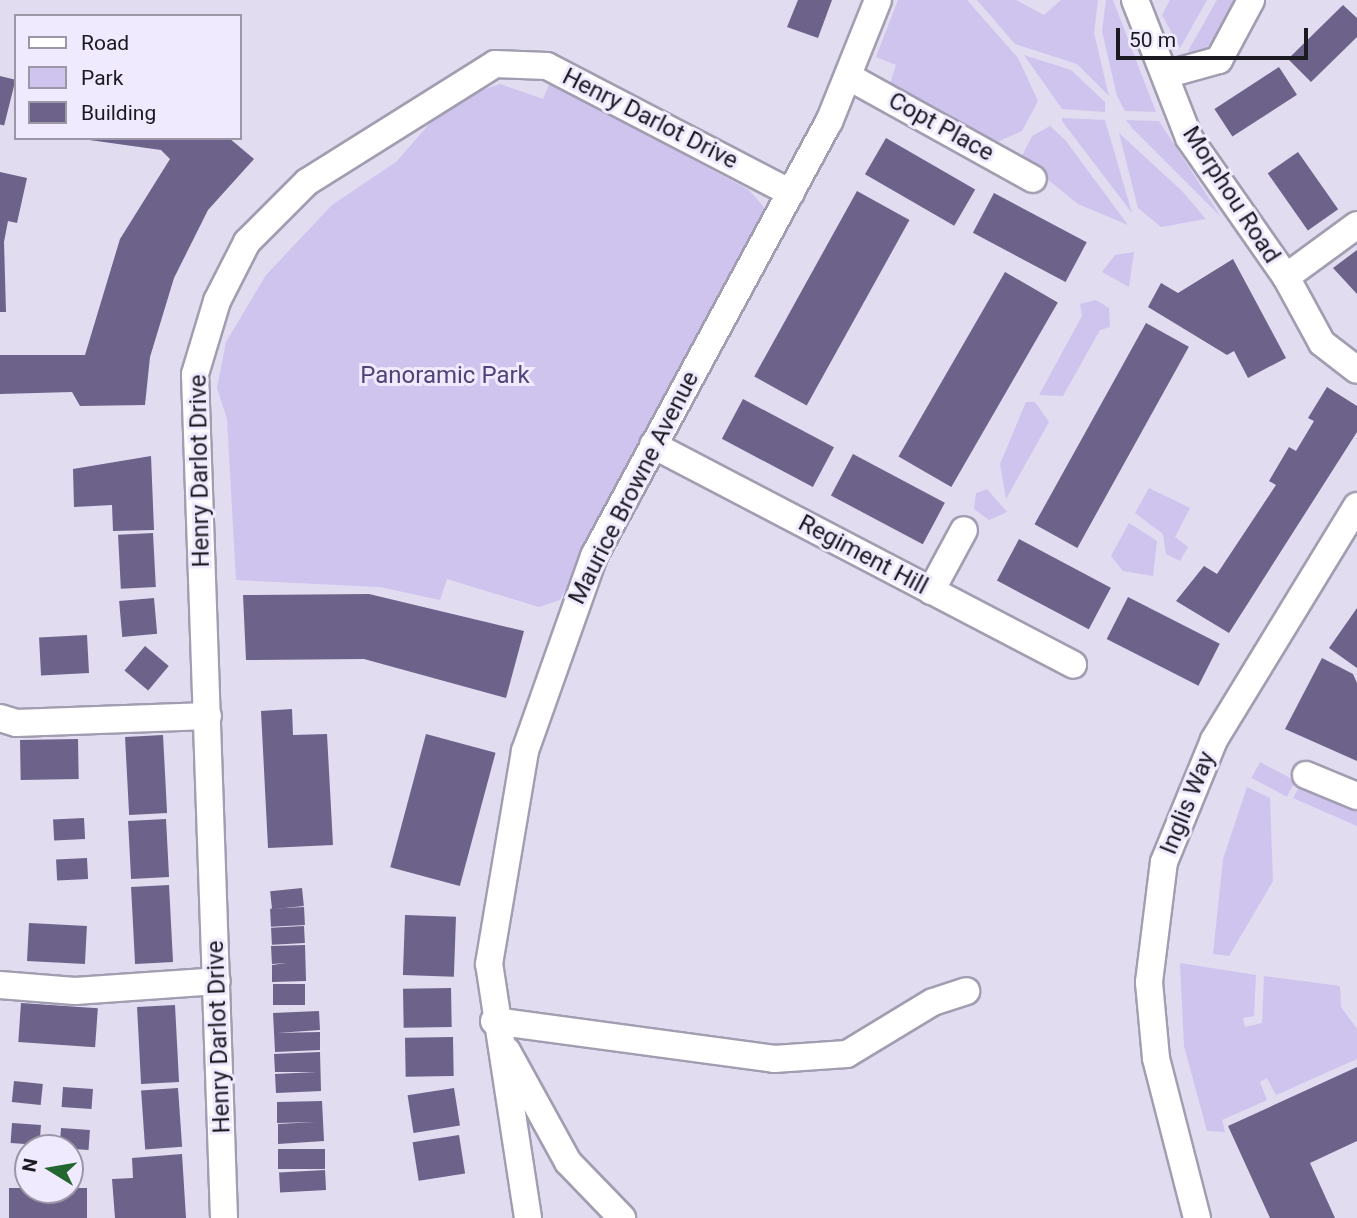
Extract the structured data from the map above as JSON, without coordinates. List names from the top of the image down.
{
  "streets": {
    "street": [
      "Henry Darlot Drive",
      "Copt Place",
      "Morphou Road",
      "Maurice Browne Avenue",
      "Regiment Hill",
      "Inglis Way"
    ]
  },
  "crossings": [
    ["Henry Darlot Drive", "Maurice Browne Avenue"],
    ["Copt Place", "Maurice Browne Avenue"],
    ["Maurice Browne Avenue", "Regiment Hill"]
  ],
  "parks": ["Panoramic Park"],
  "legend": ["Road", "Park", "Building"],
  "scale_bar": "50 m",
  "north": "left"
}
